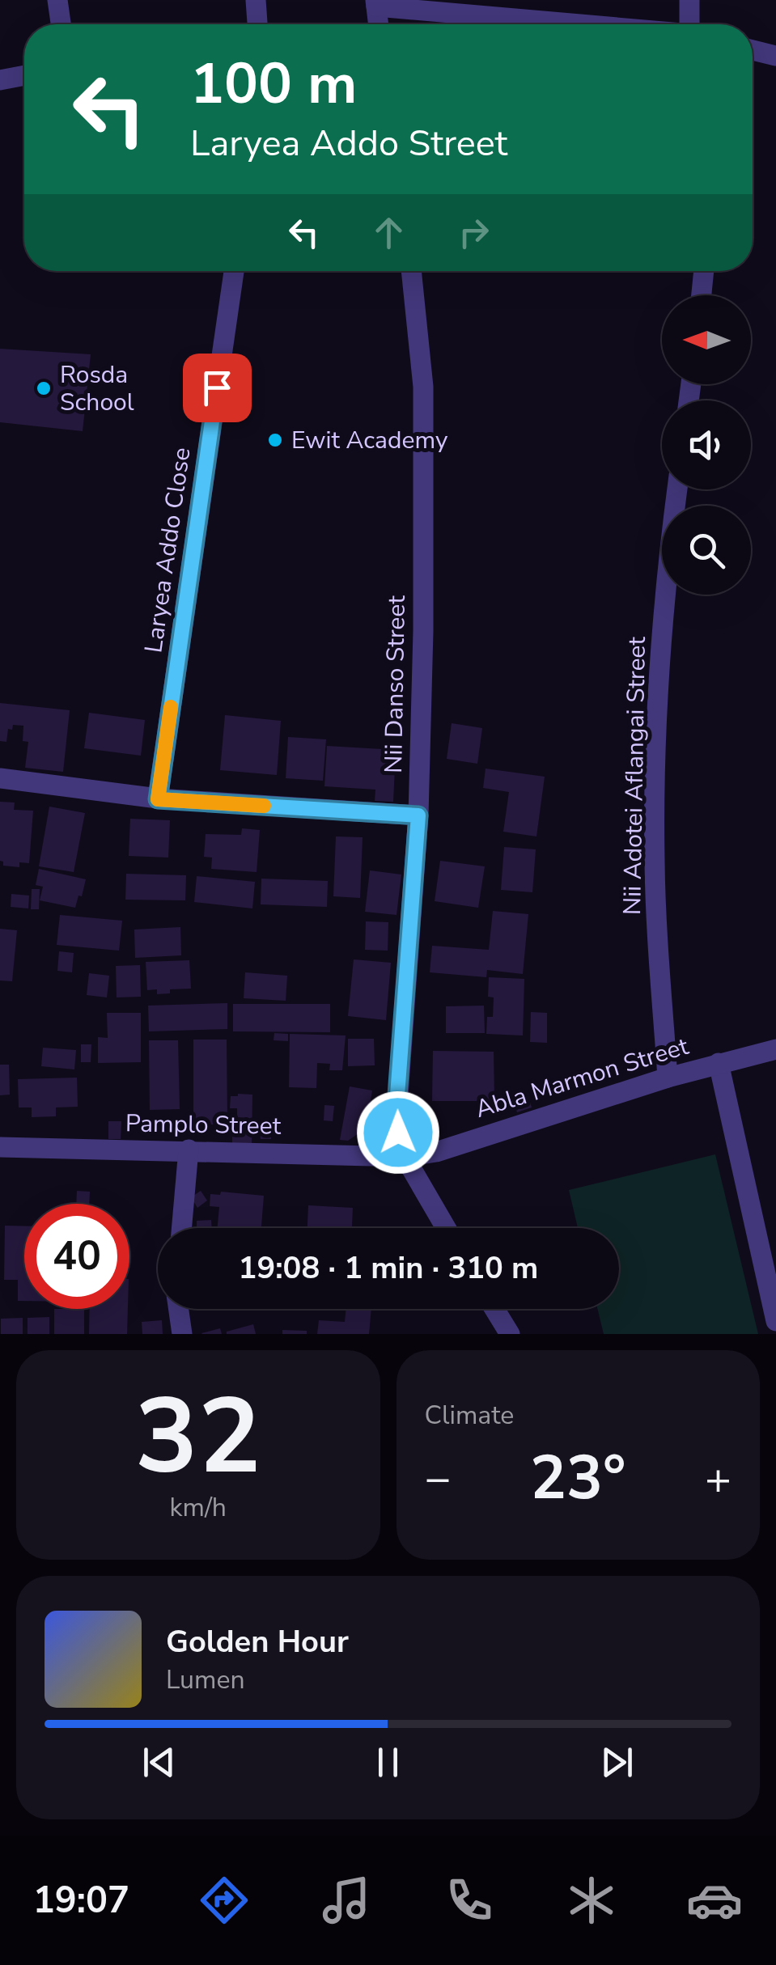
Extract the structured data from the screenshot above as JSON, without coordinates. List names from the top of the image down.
{
  "streets": {
    "street": [
      "Laryea Addo Close",
      "Nii Danso Street",
      "Nii Adotei Aflangai Street",
      "Abla Marmon Street",
      "Pamplo Street"
    ]
  },
  "crossings": [
    ["Nii Danso Street", "Abla Marmon Street"],
    ["Nii Danso Street", "Pamplo Street"],
    ["Nii Adotei Aflangai Street", "Abla Marmon Street"],
    ["Abla Marmon Street", "Pamplo Street"]
  ],
  "places": ["Rosda School", "Ewit Academy"],
  "north": "left",
  "page": {
    "turn": ["100 m", "Laryea Addo Street"],
    "limit": "40",
    "trip": "19:08 · 1 min · 310 m",
    "tile": [
      ["32", "km/h"],
      "Climate"
    ],
    "heat": ["−", "23°", "+"],
    "song": ["Golden Hour", "Lumen"],
    "tabs": "19:07"
  }
}
